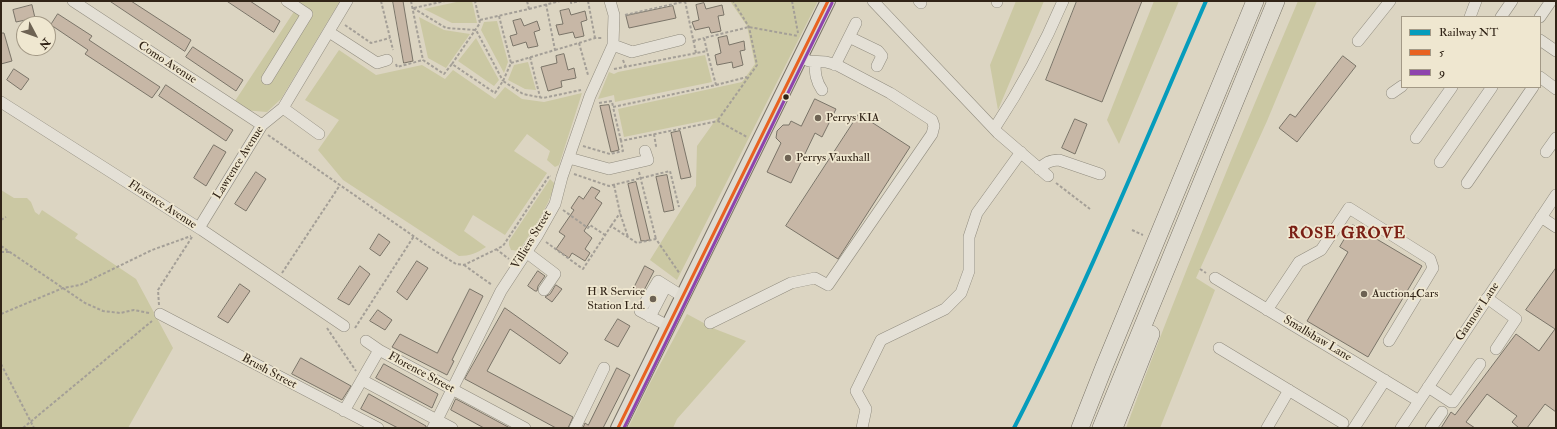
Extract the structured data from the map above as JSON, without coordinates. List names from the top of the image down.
{
  "streets": {
    "street": [
      "Como Avenue",
      "Lawrence Avenue",
      "Florence Avenue",
      "Villiers Street",
      "Gannow Lane",
      "Smallshaw Lane",
      "Brush Street",
      "Florence Street"
    ]
  },
  "crossings": [
    ["Como Avenue", "Lawrence Avenue"],
    ["Lawrence Avenue", "Florence Avenue"],
    ["Villiers Street", "Florence Street"],
    ["Gannow Lane", "Smallshaw Lane"]
  ],
  "districts": ["ROSE GROVE"],
  "places": [
    "Perrys KIA",
    "Perrys Vauxhall",
    "Auction4Cars",
    "H R Service Station Ltd."
  ],
  "lines": ["rail line NT", "transit line 5", "transit line 9"],
  "legend": ["Railway NT", "5", "9"],
  "north": "bottom right"
}
